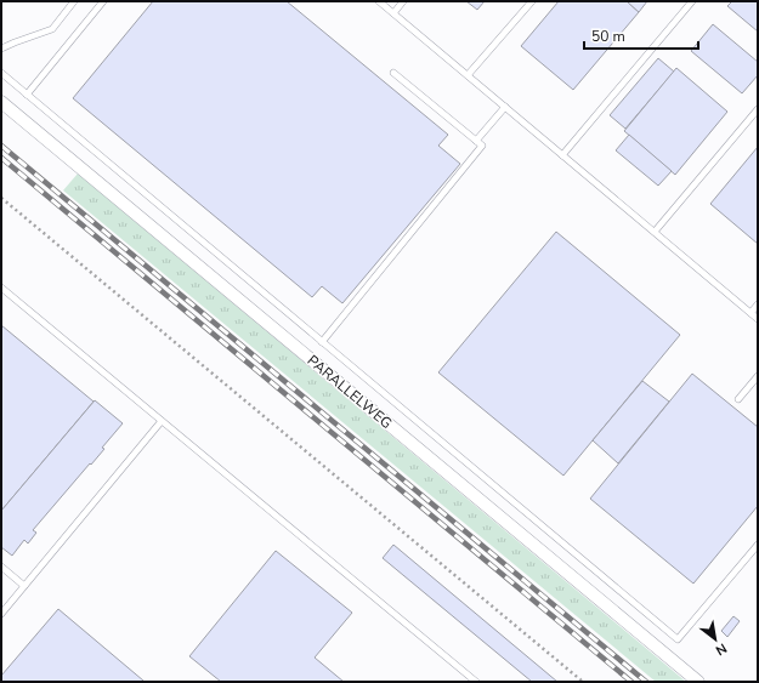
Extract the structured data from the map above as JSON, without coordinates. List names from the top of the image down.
{
  "streets": {
    "street": ["PARALLELWEG"]
  },
  "scale_bar": "50 m",
  "north": "bottom right"
}
